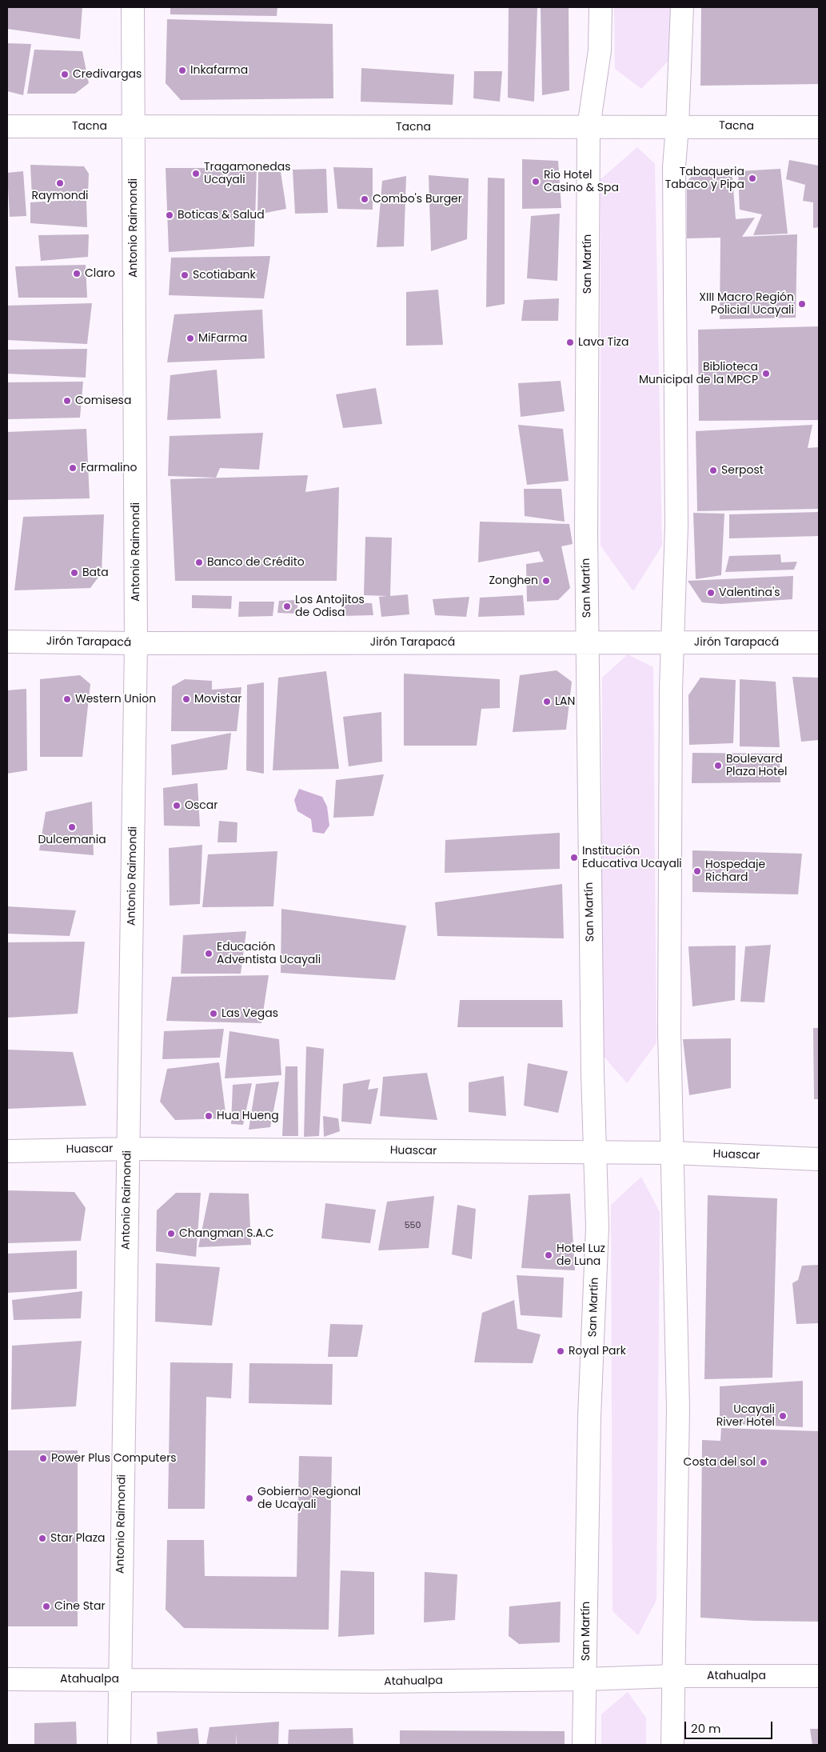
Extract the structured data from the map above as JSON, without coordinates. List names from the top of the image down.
{
  "streets": {
    "street": [
      "Tacna",
      "Antonio Raimondi",
      "San Martín",
      "Jirón Tarapacá",
      "Huascar",
      "Atahualpa"
    ]
  },
  "crossings": [
    ["Tacna", "Antonio Raimondi"],
    ["Tacna", "San Martín"],
    ["Antonio Raimondi", "Jirón Tarapacá"],
    ["Antonio Raimondi", "Huascar"],
    ["Antonio Raimondi", "Atahualpa"],
    ["San Martín", "Jirón Tarapacá"],
    ["San Martín", "Huascar"],
    ["San Martín", "Atahualpa"]
  ],
  "places": [
    "Inkafarma",
    "Credivargas",
    "Tragamonedas Ucayali",
    "Tabaqueria Tabaco y Pipa",
    "Rio Hotel Casino & Spa",
    "Raymondi",
    "Combo's Burger",
    "Boticas & Salud",
    "Claro",
    "Scotiabank",
    "XIII Macro Región Policial Ucayali",
    "MiFarma",
    "Lava Tiza",
    "Biblioteca Municipal de la MPCP",
    "Comisesa",
    "Farmalino",
    "Serpost",
    "Banco de Crédito",
    "Bata",
    "Zonghen",
    "Valentina's",
    "Los Antojitos de Odisa",
    "Western Union",
    "Movistar",
    "LAN",
    "Boulevard Plaza Hotel",
    "Oscar",
    "Dulcemania",
    "Institución Educativa Ucayali",
    "Hospedaje Richard",
    "Educación Adventista Ucayali",
    "Las Vegas",
    "Hua Hueng",
    "Changman S.A.C",
    "Hotel Luz de Luna",
    "Royal Park",
    "Ucayali River Hotel",
    "Power Plus Computers",
    "Costa del sol",
    "Gobierno Regional de Ucayali",
    "Star Plaza",
    "Cine Star"
  ],
  "house_numbers": ["550"],
  "scale_bar": "20 m"
}
